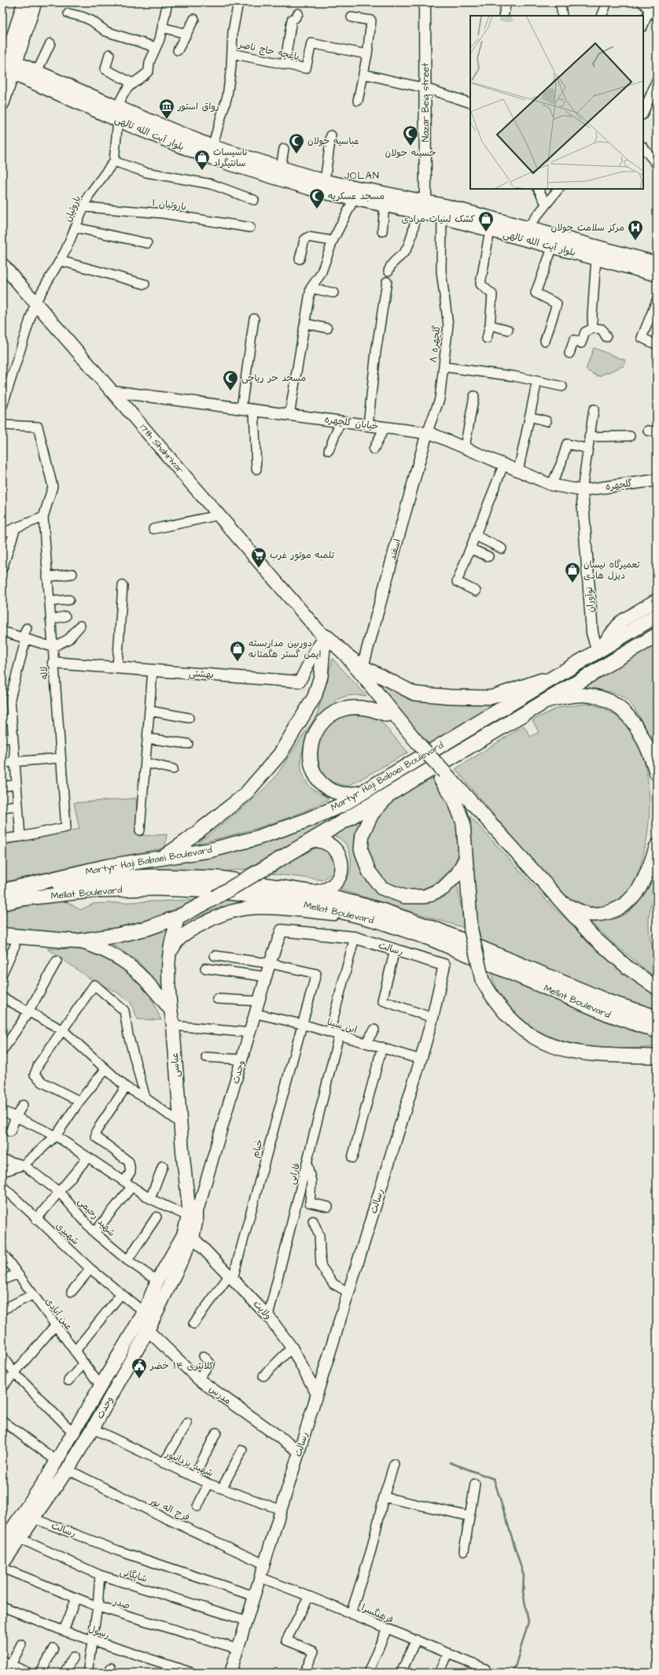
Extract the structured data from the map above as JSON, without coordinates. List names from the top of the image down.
{
  "streets": {
    "highway": ["Martyr Haji Babaei Boulevard", "Mellat Boulevard"],
    "main road": [
      "بلوار آیت الله تالهی",
      "17th Shahrivar",
      "عباسی",
      "وحدت"
    ],
    "street": [
      "باغچه حاج ناصر",
      "Nazar Beig street",
      "۱ باروتیان",
      "باروتیان",
      "گلچهره ۸",
      "خیابان گلچهره",
      "گلچهره",
      "اسفند",
      "نوآوران",
      "لاله",
      "بهشتی",
      "رسالت",
      "ابن سینا",
      "خیام",
      "فارابی",
      "شهید رحیمی",
      "شهیدی",
      "ولایت",
      "عین آبادی",
      "مدرس",
      "شهید یزدانپور",
      "فرج اله پور",
      "شایگانی",
      "صدر",
      "فرهنگسرا",
      "رسول"
    ]
  },
  "crossings": [
    ["Nazar Beig street", "بلوار آیت الله تالهی"],
    ["بلوار آیت الله تالهی", "گلچهره ۸"],
    ["۱ باروتیان", "باروتیان"],
    ["باروتیان", "17th Shahrivar"],
    ["گلچهره ۸", "خیابان گلچهره"],
    ["گلچهره ۸", "اسفند"],
    ["خیابان گلچهره", "17th Shahrivar"],
    ["خیابان گلچهره", "گلچهره"],
    ["خیابان گلچهره", "اسفند"],
    ["خیابان گلچهره", "نوآوران"],
    ["17th Shahrivar", "بهشتی"],
    ["گلچهره", "نوآوران"],
    ["نوآوران", "Martyr Haji Babaei Boulevard"],
    ["لاله", "بهشتی"],
    ["Martyr Haji Babaei Boulevard", "Mellat Boulevard"],
    ["Martyr Haji Babaei Boulevard", "عباسی"],
    ["رسالت", "ابن سینا"],
    ["رسالت", "وحدت"],
    ["رسالت", "ولایت"],
    ["رسالت", "مدرس"],
    ["رسالت", "شهید یزدانپور"],
    ["رسالت", "فرج اله پور"],
    ["رسالت", "شایگانی"],
    ["رسالت", "صدر"],
    ["رسالت", "فرهنگسرا"],
    ["ابن سینا", "وحدت"],
    ["ابن سینا", "خیام"],
    ["ابن سینا", "فارابی"],
    ["عباسی", "وحدت"],
    ["وحدت", "خیام"],
    ["وحدت", "شهید رحیمی"],
    ["وحدت", "شهیدی"],
    ["وحدت", "ولایت"],
    ["وحدت", "عین آبادی"],
    ["وحدت", "مدرس"],
    ["وحدت", "شهید یزدانپور"],
    ["وحدت", "فرج اله پور"],
    ["وحدت", "شایگانی"],
    ["خیام", "ولایت"],
    ["فارابی", "ولایت"]
  ],
  "districts": ["JOLAN"],
  "places": {
    "museum": ["رواق استور"],
    "mosque": [
      "حسینه جولان",
      "عباسیه جولان",
      "مسجد عسکریه",
      "مسجد حر ریاحی"
    ],
    "shop": [
      "تاسیسات سانتیگراد",
      "کشک لبنیات مرادی",
      "تعمیرگاه نیسان دیزل هادی",
      "دوربین مداربسته ایمن گستر هگمتانه"
    ],
    "hospital": ["مرکز سلامت جولان"],
    "supermarket": ["تلمبه موتور غرب"],
    "public building": ["کلانتری ۱۴ خضر"]
  }
}
